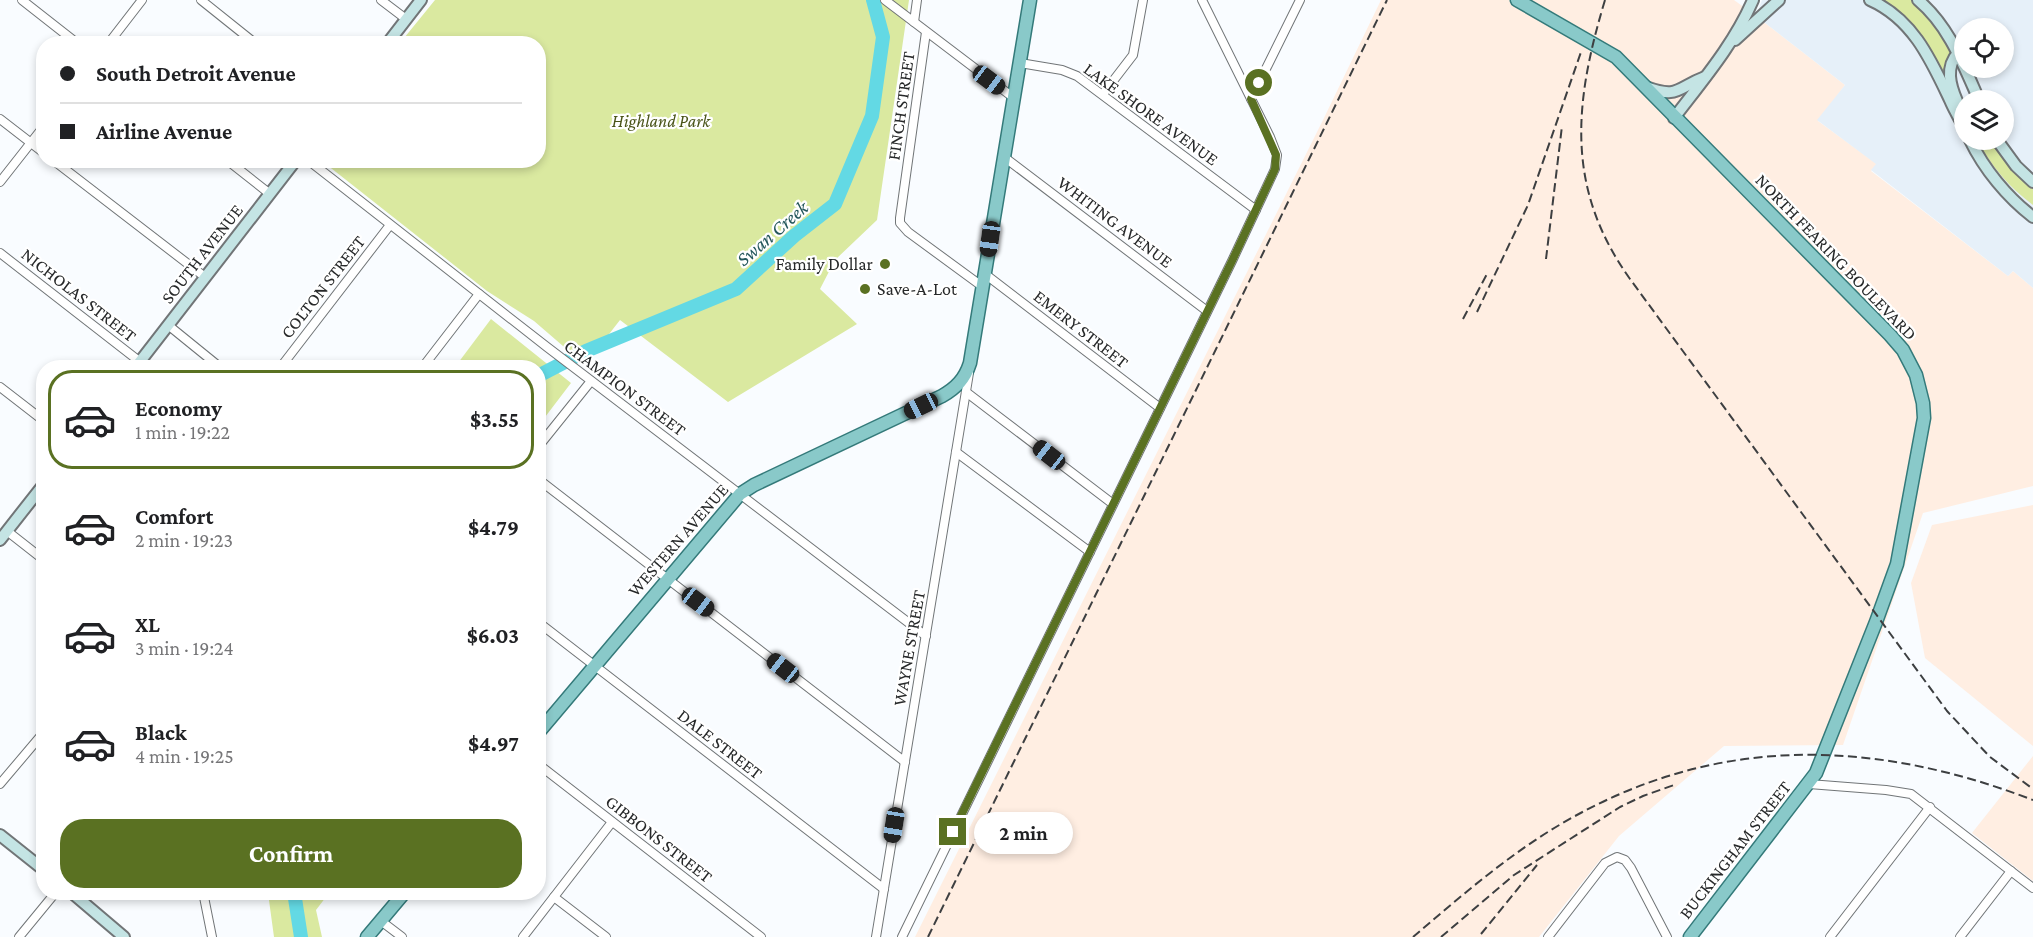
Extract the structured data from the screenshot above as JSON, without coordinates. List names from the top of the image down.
{
  "streets": {
    "main road": ["NORTH FEARING BOULEVARD", "WESTERN AVENUE", "BUCKINGHAM STREET"],
    "street": [
      "FINCH STREET",
      "LAKE SHORE AVENUE",
      "WHITING AVENUE",
      "SOUTH AVENUE",
      "COLTON STREET",
      "NICHOLAS STREET",
      "EMERY STREET",
      "CHAMPION STREET",
      "WAYNE STREET",
      "DALE STREET",
      "GIBBONS STREET"
    ]
  },
  "crossings": [
    ["NORTH FEARING BOULEVARD", "BUCKINGHAM STREET"],
    ["COLTON STREET", "CHAMPION STREET"],
    ["CHAMPION STREET", "WESTERN AVENUE"],
    ["CHAMPION STREET", "WAYNE STREET"],
    ["WESTERN AVENUE", "WAYNE STREET"],
    ["WESTERN AVENUE", "DALE STREET"],
    ["WAYNE STREET", "DALE STREET"]
  ],
  "water": ["Swan Creek"],
  "parks": ["Highland Park"],
  "places": ["Family Dollar", "Save-A-Lot"],
  "page": {
    "banner": ["South Detroit Avenue", "Airline Avenue"],
    "list": [
      {
        "name": "Economy",
        "note": "1 min · 19:22",
        "value": "$3.55"
      },
      {
        "name": "Comfort",
        "note": "2 min · 19:23",
        "value": "$4.79"
      },
      {
        "name": "XL",
        "note": "3 min · 19:24",
        "value": "$6.03"
      },
      {
        "name": "Black",
        "note": "4 min · 19:25",
        "value": "$4.97"
      }
    ],
    "buttons": "Confirm",
    "bubble": "2 min"
  }
}
